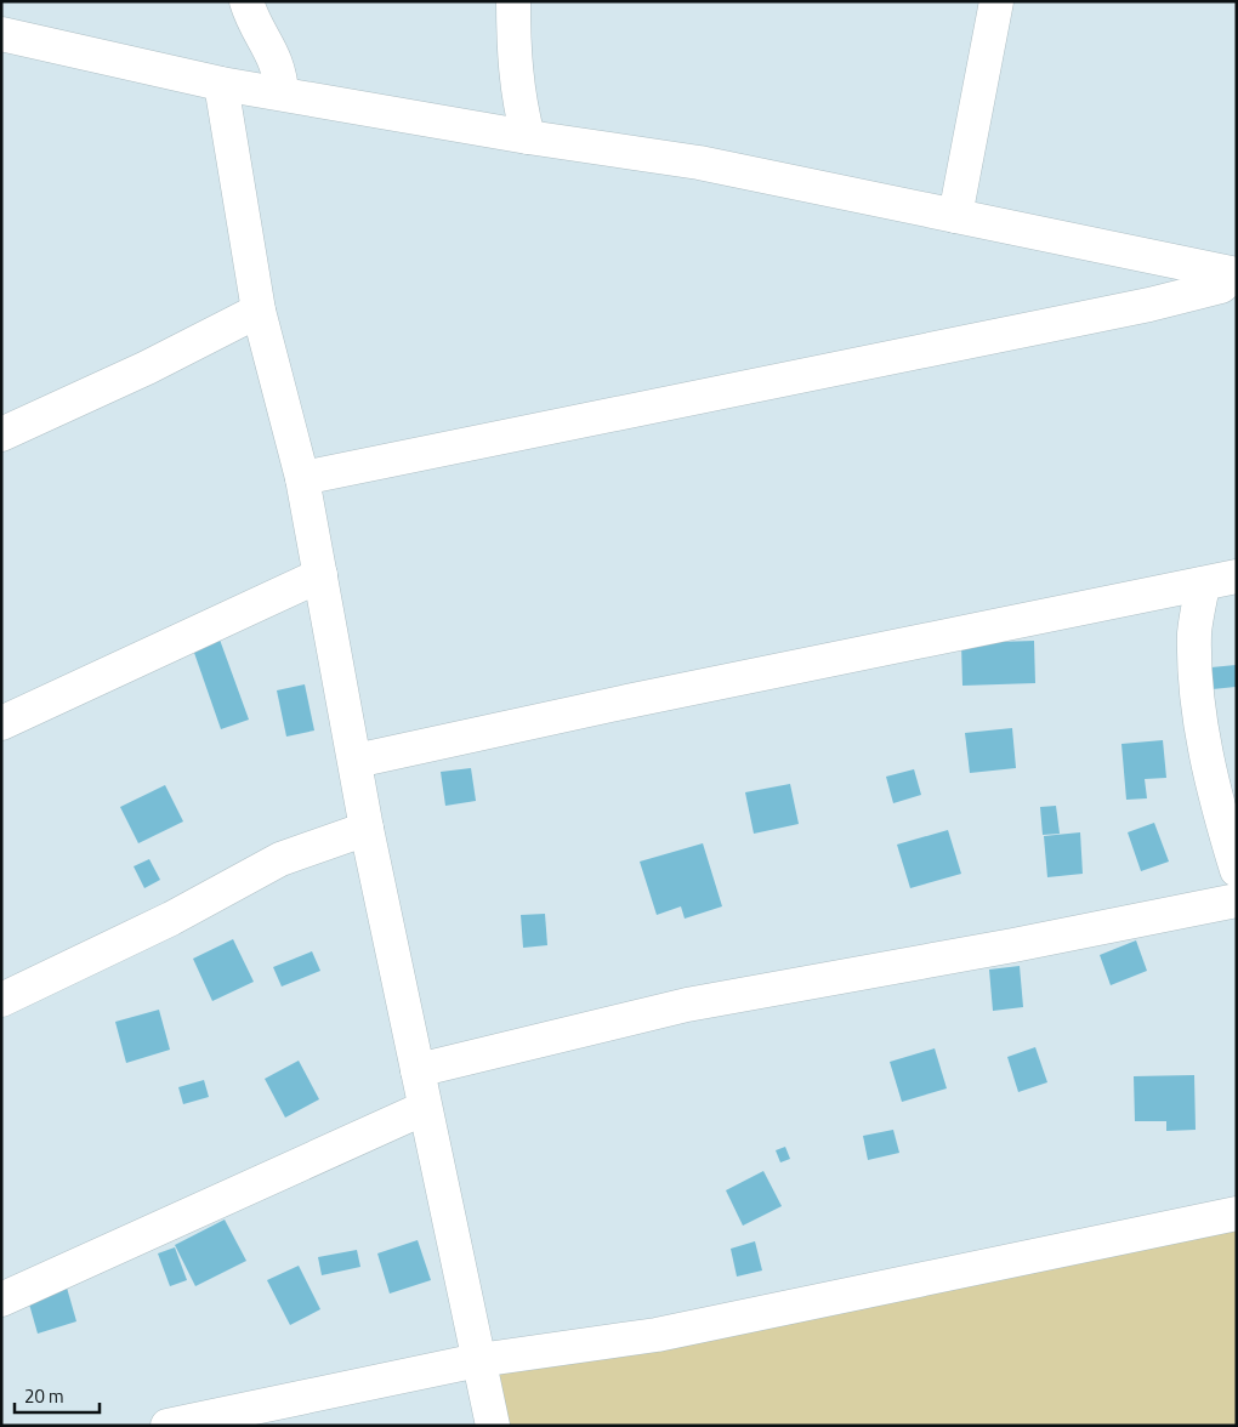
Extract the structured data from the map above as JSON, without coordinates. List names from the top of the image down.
{
  "scale_bar": "20 m"
}
